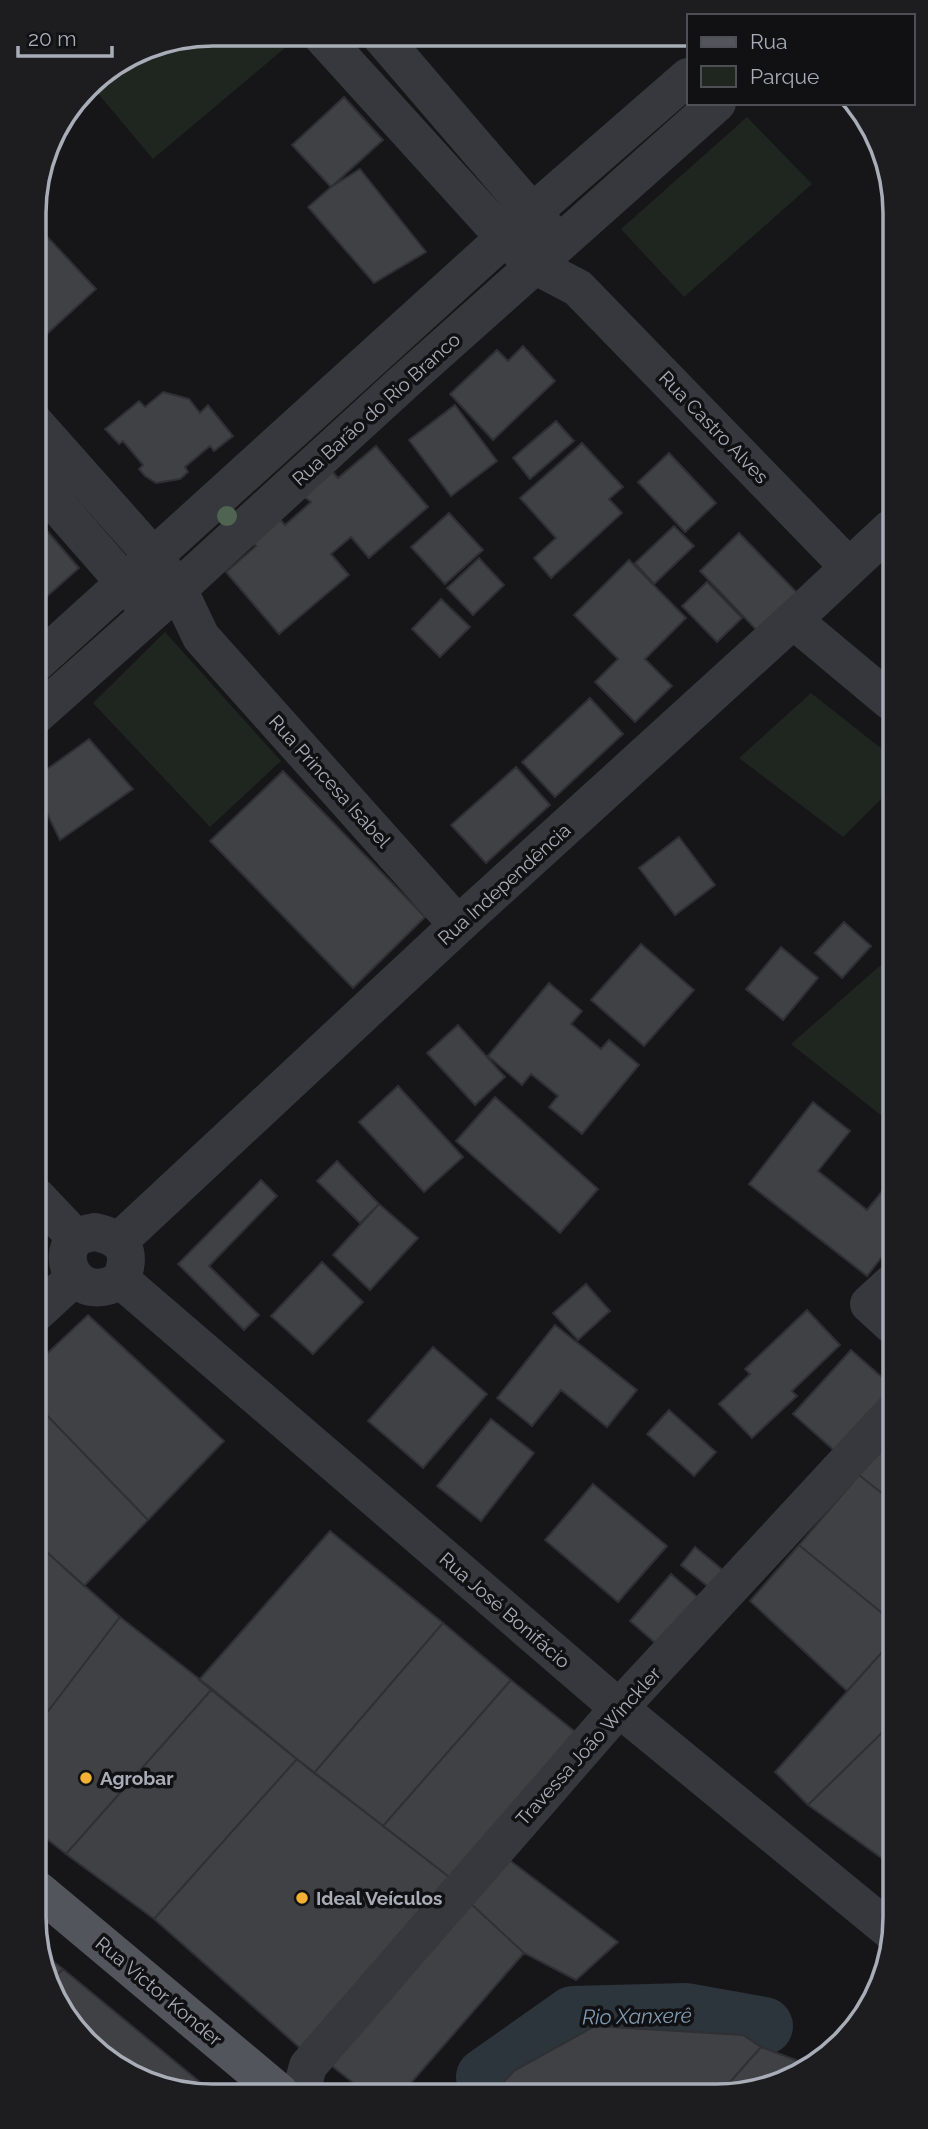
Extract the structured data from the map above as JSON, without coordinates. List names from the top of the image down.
{
  "streets": {
    "main road": ["Rua Victor Konder"],
    "street": [
      "Rua Barão do Rio Branco",
      "Rua Castro Alves",
      "Rua Princesa Isabel",
      "Rua Independência",
      "Rua José Bonifácio",
      "Travessa João Winckler"
    ]
  },
  "crossings": [
    ["Rua Barão do Rio Branco", "Rua Castro Alves"],
    ["Rua Barão do Rio Branco", "Rua Princesa Isabel"],
    ["Rua Castro Alves", "Rua Independência"],
    ["Rua Princesa Isabel", "Rua Independência"],
    ["Rua Independência", "Rua José Bonifácio"],
    ["Rua José Bonifácio", "Travessa João Winckler"]
  ],
  "water": ["Rio Xanxerê"],
  "places": ["Agrobar", "Ideal Veículos"],
  "legend": ["Rua", "Parque"],
  "scale_bar": "20 m"
}
